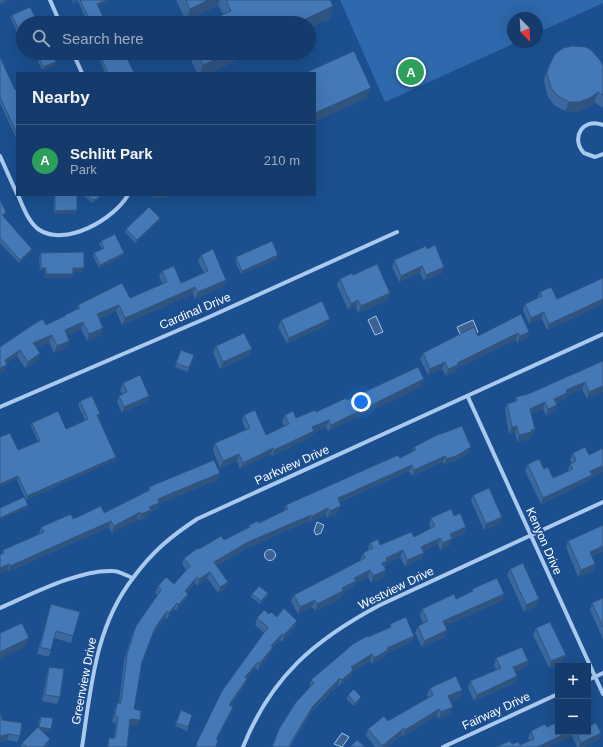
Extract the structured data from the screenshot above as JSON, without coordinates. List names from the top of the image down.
{
  "streets": {
    "street": [
      "Cardinal Drive",
      "Parkview Drive",
      "Kenyon Drive",
      "Westview Drive",
      "Greenview Drive",
      "Fairway Drive"
    ]
  },
  "crossings": [
    ["Parkview Drive", "Kenyon Drive"],
    ["Parkview Drive", "Greenview Drive"],
    ["Kenyon Drive", "Westview Drive"]
  ],
  "north": "bottom right",
  "page": {
    "search": "Search here",
    "pins": "A",
    "heading": "Nearby",
    "list": [
      {
        "mark": "A",
        "name": "Schlitt Park",
        "note": "Park",
        "value": "210 m"
      }
    ],
    "map_buttons": ["+", "−"]
  }
}
